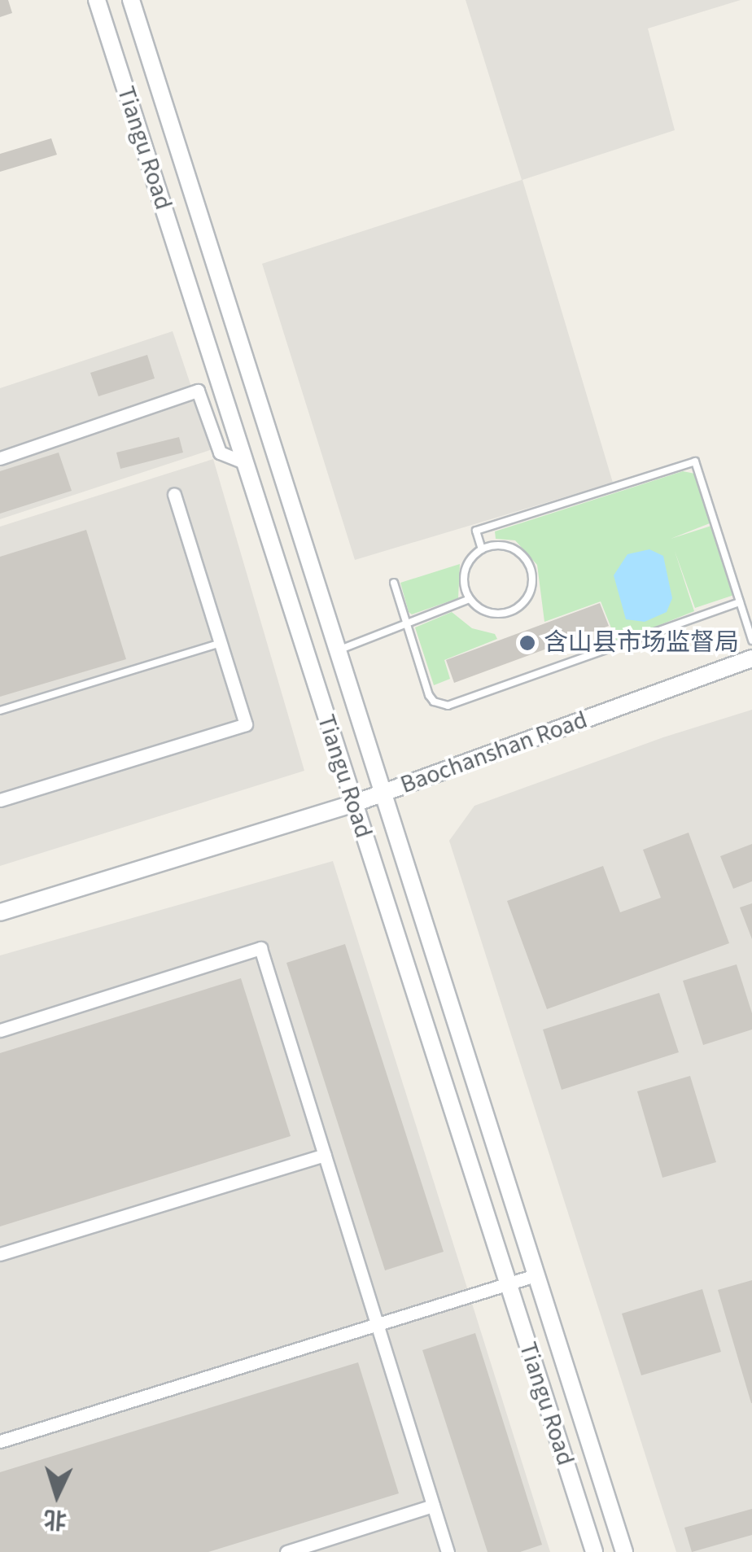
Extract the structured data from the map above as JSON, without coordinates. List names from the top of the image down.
{
  "streets": {
    "main road": ["Tiangu Road", "Baochanshan Road"]
  },
  "crossings": [
    ["Tiangu Road", "Baochanshan Road"]
  ],
  "places": ["含山县市场监督局"],
  "north": "bottom"
}
